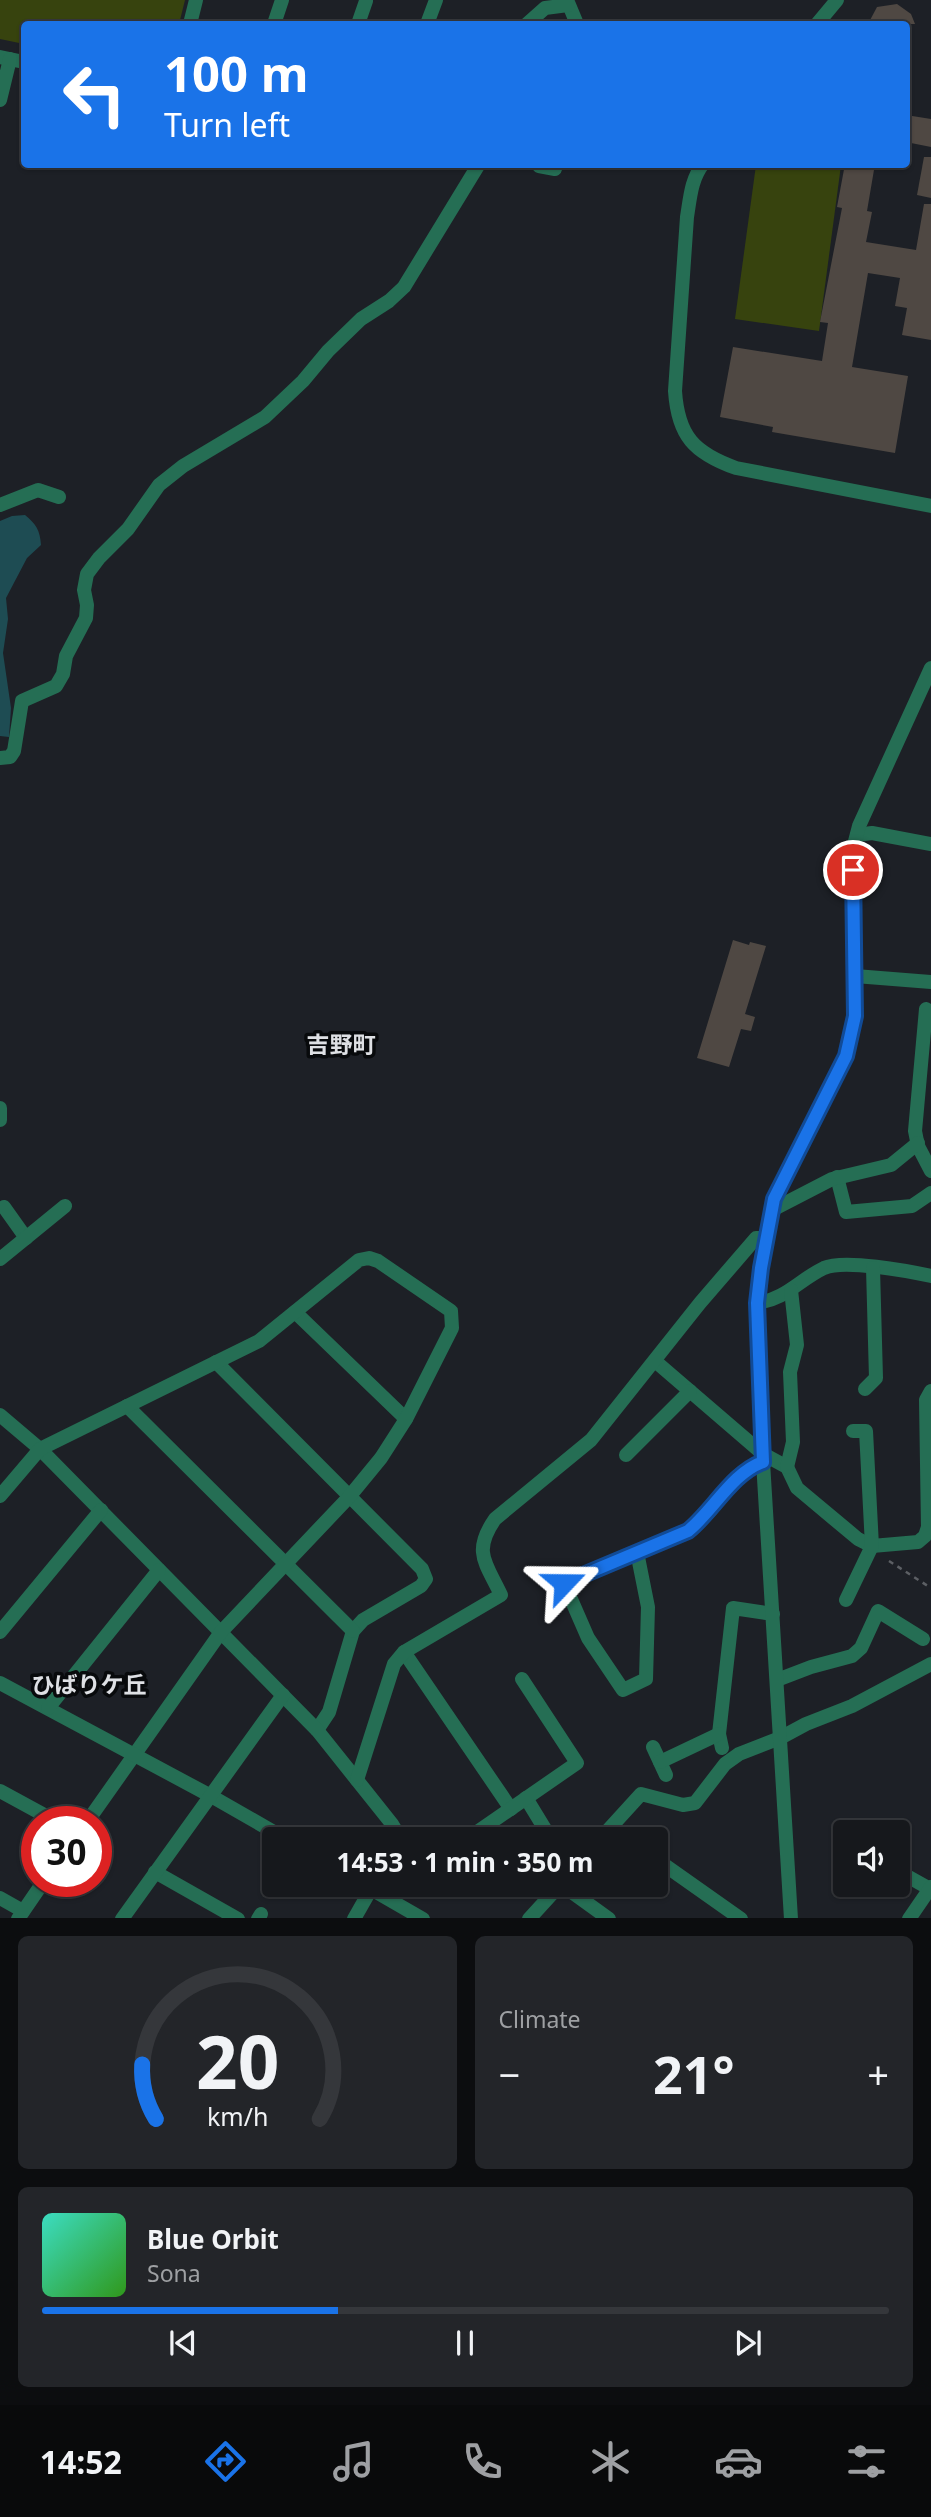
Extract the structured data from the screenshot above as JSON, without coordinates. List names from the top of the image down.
{
  "districts": ["吉野町", "ひばりケ丘"],
  "page": {
    "turn": ["100 m", "Turn left"],
    "limit": "30",
    "trip": "14:53 · 1 min · 350 m",
    "tile": "Climate",
    "heat": ["−", "21°", "+"],
    "song": ["Blue Orbit", "Sona"],
    "tabs": "14:52",
    "gauge": ["20", "km/h"]
  }
}
